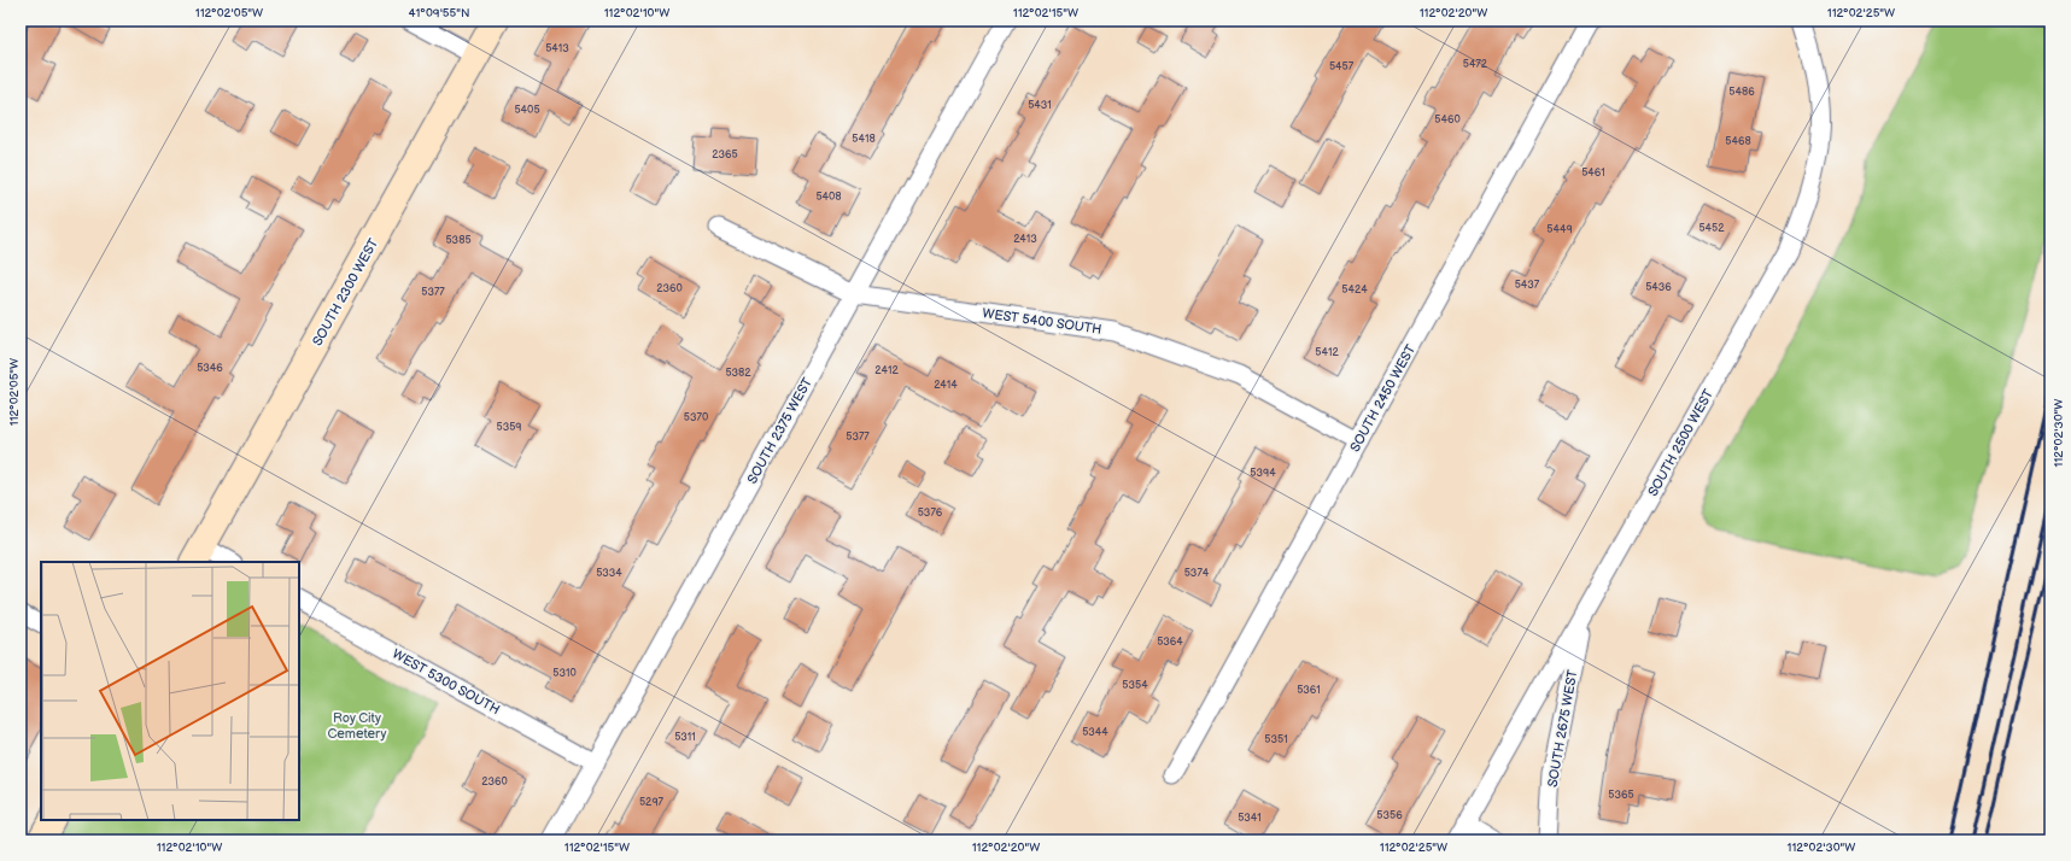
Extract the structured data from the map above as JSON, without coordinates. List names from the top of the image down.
{
  "streets": {
    "street": [
      "SOUTH 2300 WEST",
      "WEST 5400 SOUTH",
      "SOUTH 2450 WEST",
      "SOUTH 2375 WEST",
      "SOUTH 2500 WEST",
      "WEST 5300 SOUTH",
      "SOUTH 2675 WEST"
    ]
  },
  "crossings": [
    ["WEST 5400 SOUTH", "SOUTH 2450 WEST"],
    ["WEST 5400 SOUTH", "SOUTH 2375 WEST"],
    ["SOUTH 2375 WEST", "WEST 5300 SOUTH"],
    ["SOUTH 2500 WEST", "SOUTH 2675 WEST"]
  ],
  "parks": ["Roy City Cemetery"],
  "house_numbers": [
    "5413",
    "5472",
    "5457",
    "5486",
    "5431",
    "5405",
    "5460",
    "5418",
    "5468",
    "2365",
    "5461",
    "5408",
    "5452",
    "5449",
    "2413",
    "5385",
    "5437",
    "5436",
    "2360",
    "5424",
    "5377",
    "5412",
    "5346",
    "2412",
    "5382",
    "2414",
    "5370",
    "5359",
    "5377",
    "5394",
    "5376",
    "5334",
    "5374",
    "5364",
    "5310",
    "5354",
    "5361",
    "5344",
    "5311",
    "5351",
    "2360",
    "5365",
    "5297",
    "5356",
    "5341"
  ],
  "coordinates": [
    "112°02'05\"W",
    "41°09'55\"N",
    "112°02'10\"W",
    "112°02'15\"W",
    "112°02'20\"W",
    "112°02'25\"W",
    "112°02'30\"W"
  ]
}
